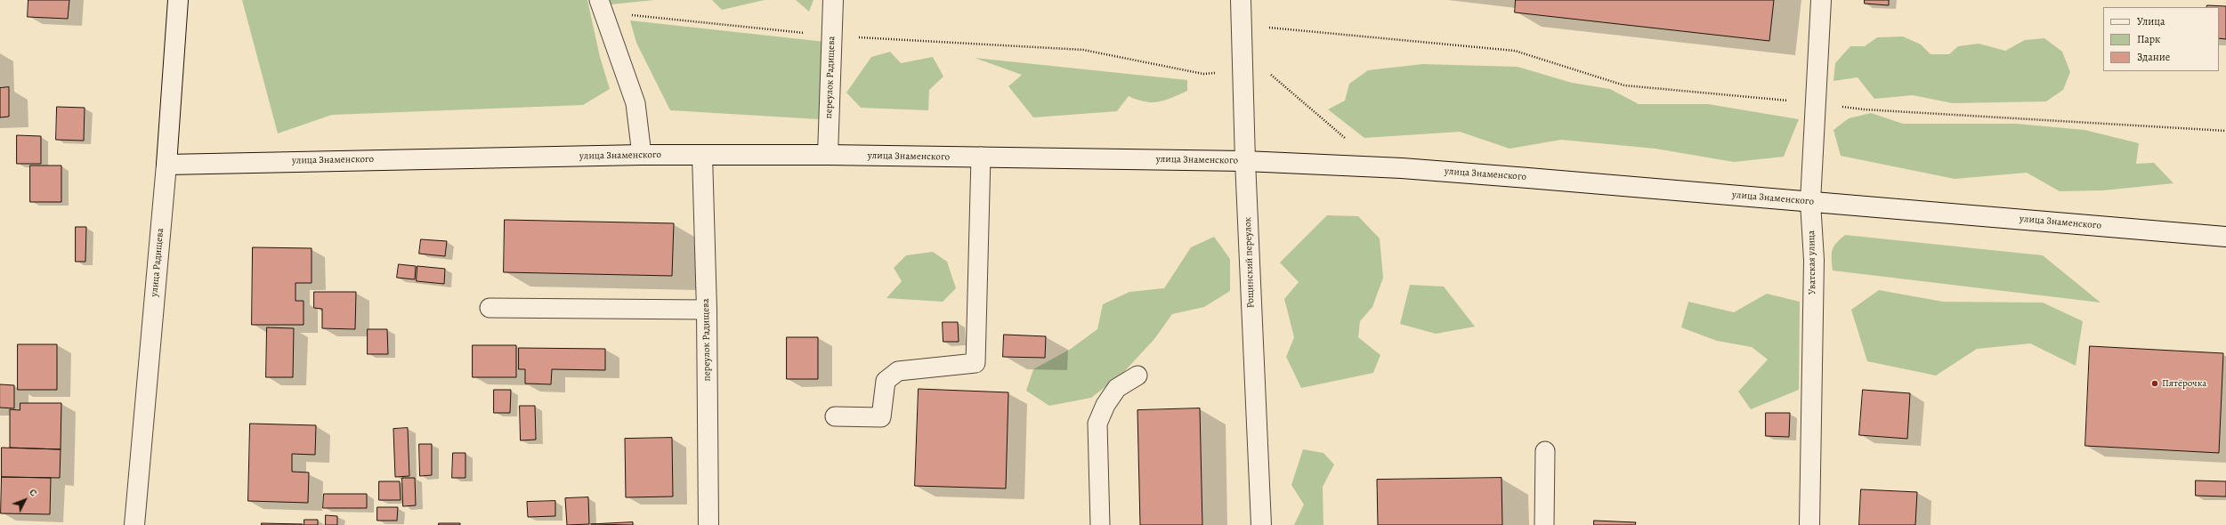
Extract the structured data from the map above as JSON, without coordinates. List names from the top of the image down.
{
  "streets": {
    "main road": [
      "переулок Радищева",
      "улица Знаменского",
      "улица Радищева",
      "Рощинский переулок",
      "Уватская улица"
    ]
  },
  "crossings": [
    ["переулок Радищева", "улица Знаменского"],
    ["улица Знаменского", "улица Радищева"],
    ["улица Знаменского", "Рощинский переулок"],
    ["улица Знаменского", "Уватская улица"]
  ],
  "places": ["Пятёрочка"],
  "legend": ["Улица", "Парк", "Здание"],
  "north": "top right"
}
